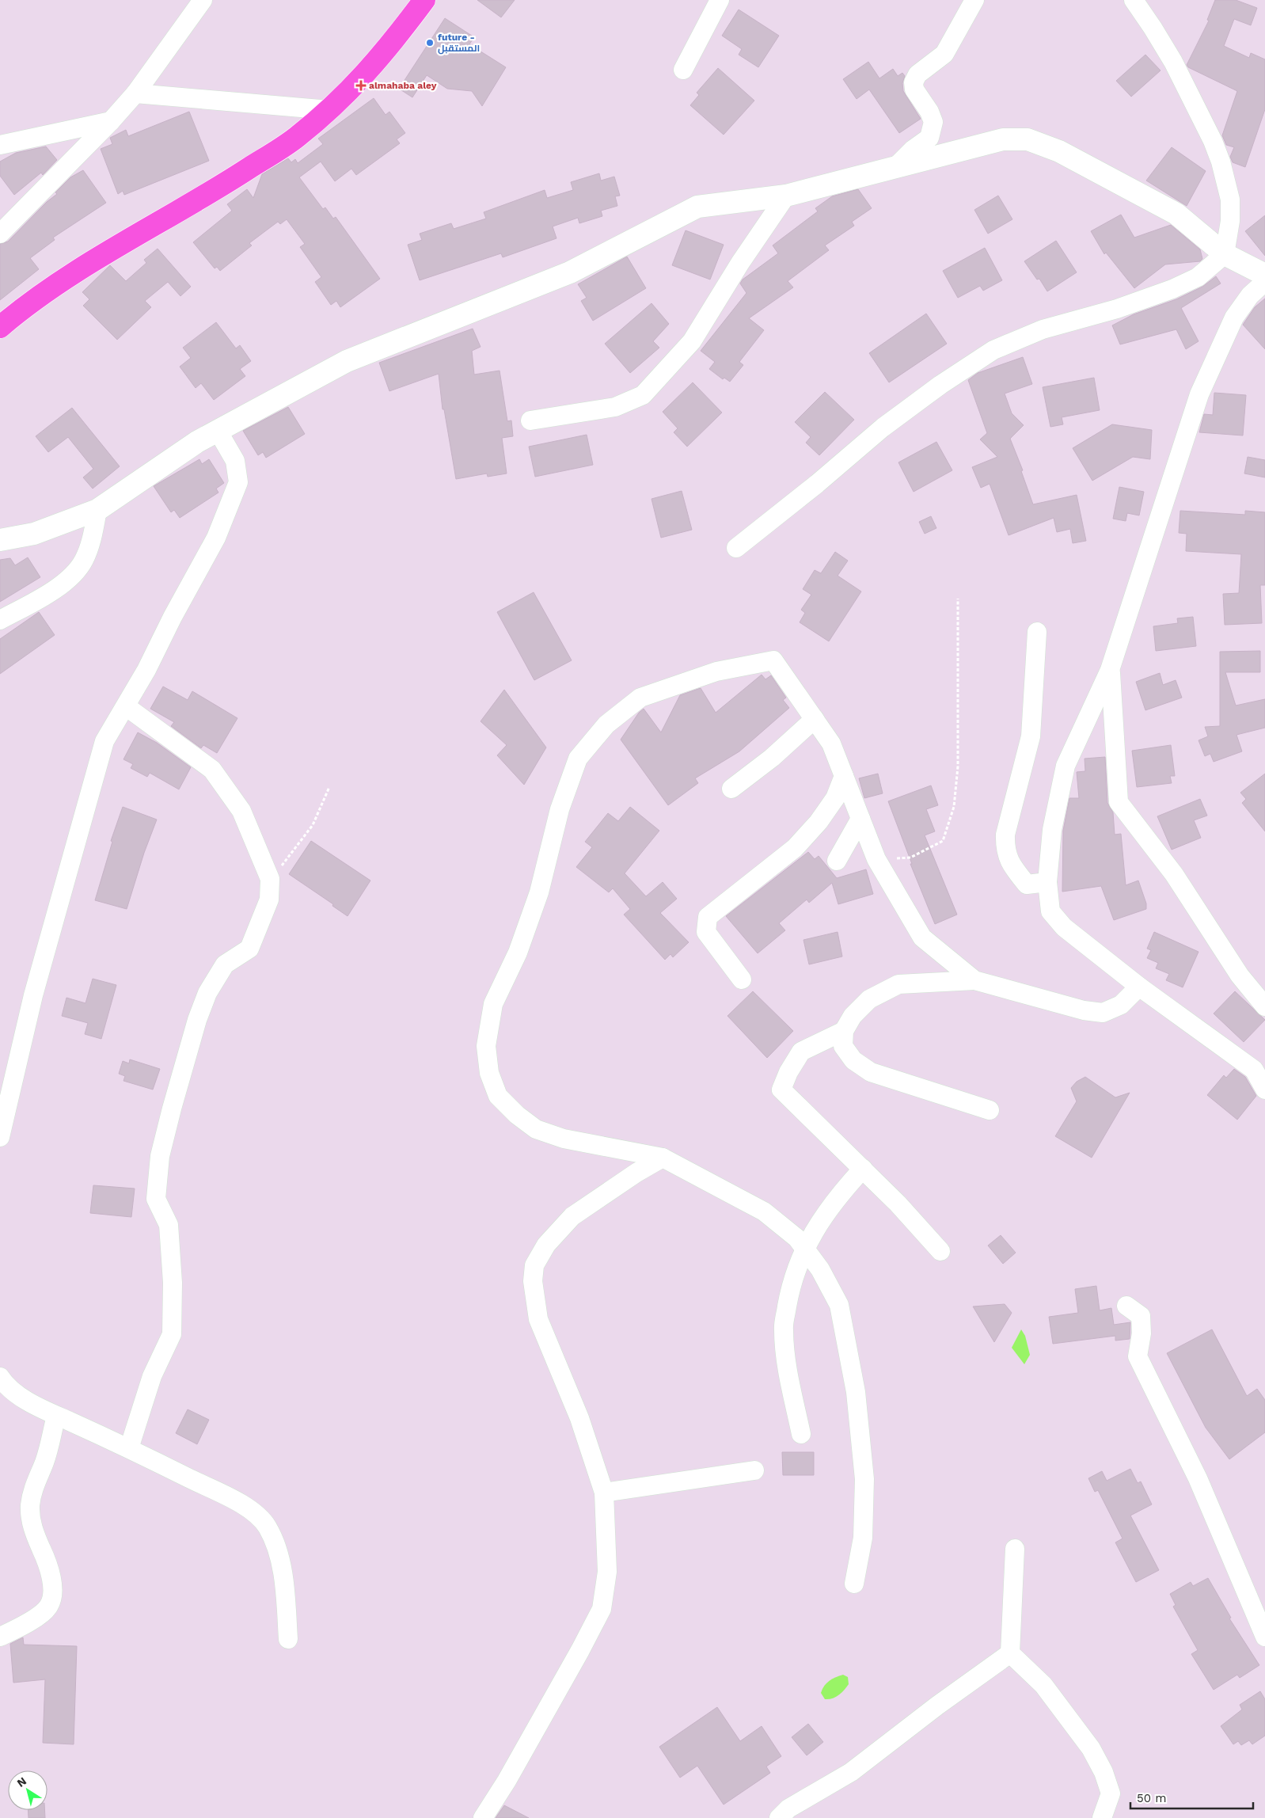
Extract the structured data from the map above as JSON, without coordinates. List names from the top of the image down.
{
  "places": {
    "other": ["future - المستقبل"],
    "health": ["almahaba aley"]
  },
  "scale_bar": "50 m",
  "north": "top left"
}
